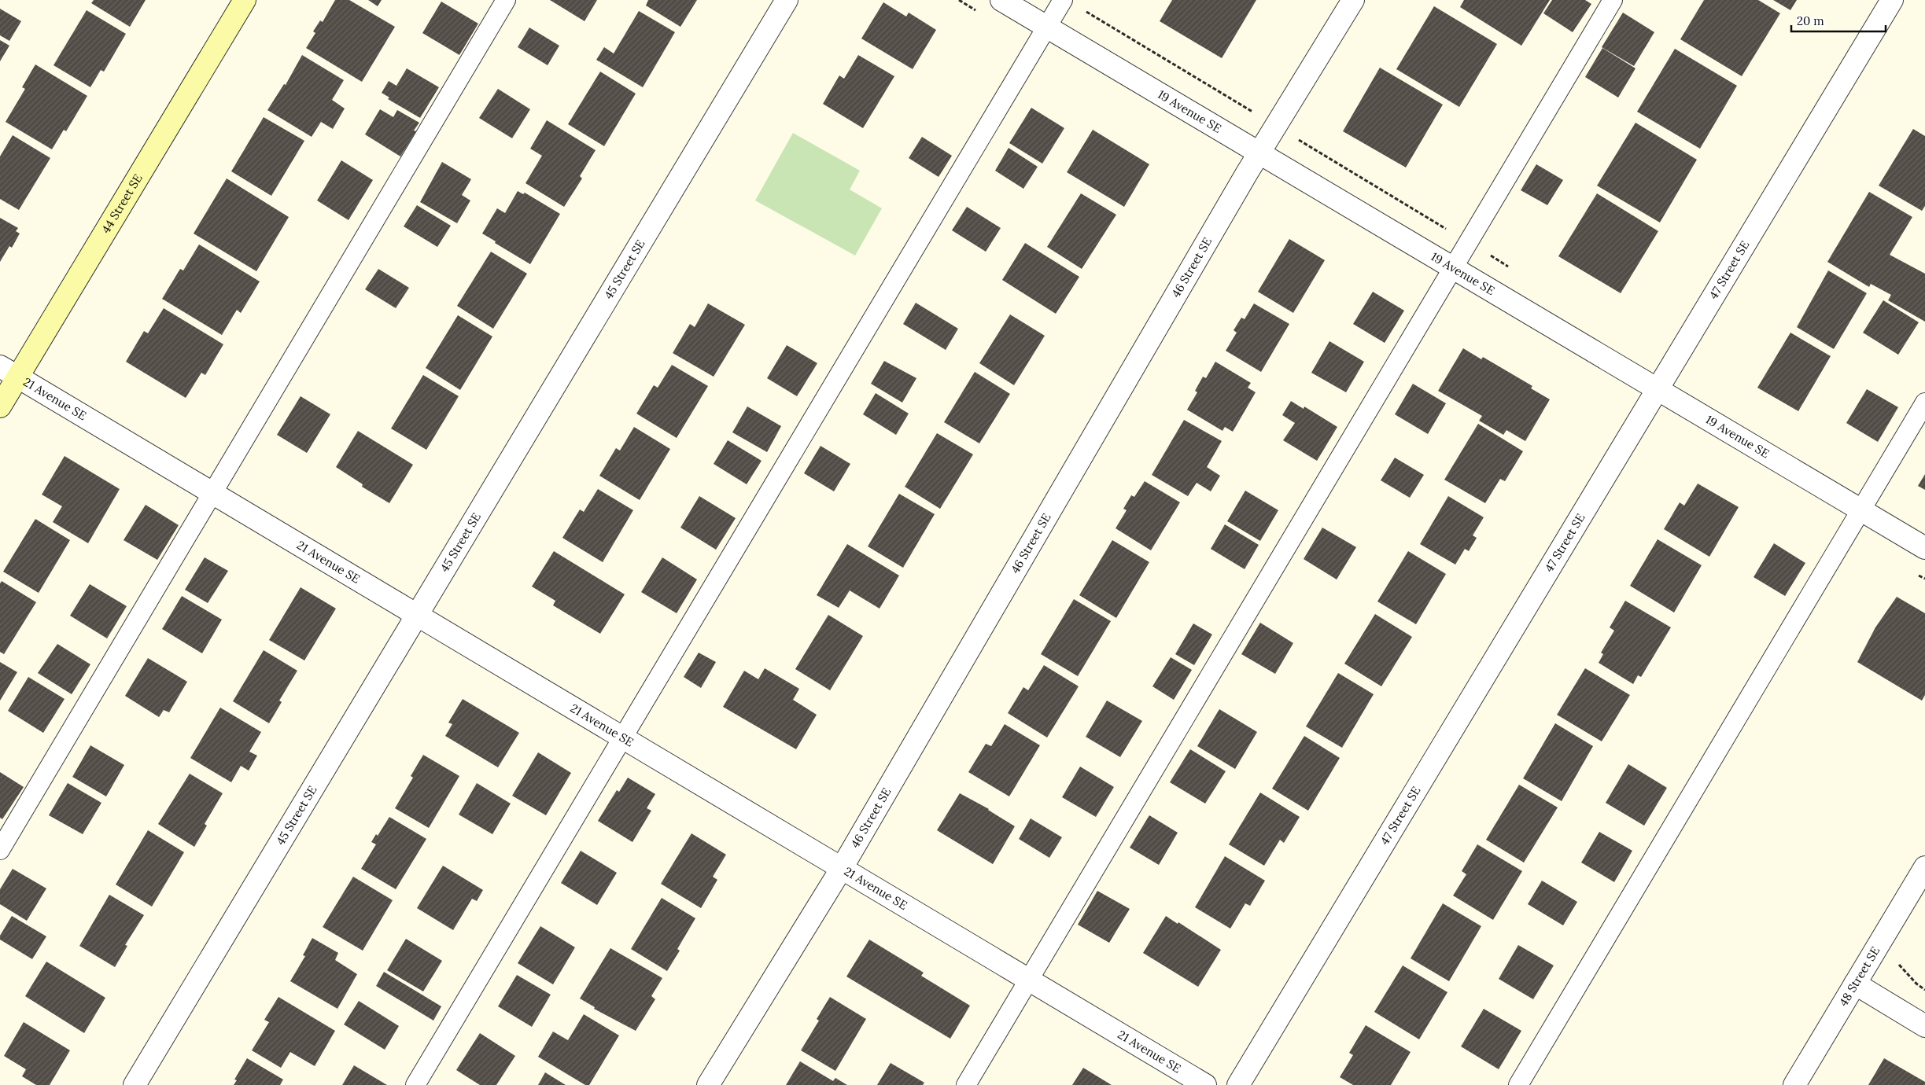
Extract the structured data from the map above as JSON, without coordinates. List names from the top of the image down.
{
  "streets": {
    "street": [
      "19 Avenue SE",
      "44 Street SE",
      "46 Street SE",
      "45 Street SE",
      "47 Street SE",
      "21 Avenue SE",
      "48 Street SE"
    ]
  },
  "crossings": [
    ["19 Avenue SE", "46 Street SE"],
    ["19 Avenue SE", "47 Street SE"],
    ["44 Street SE", "21 Avenue SE"],
    ["46 Street SE", "21 Avenue SE"],
    ["45 Street SE", "21 Avenue SE"]
  ],
  "scale_bar": "20 m"
}
